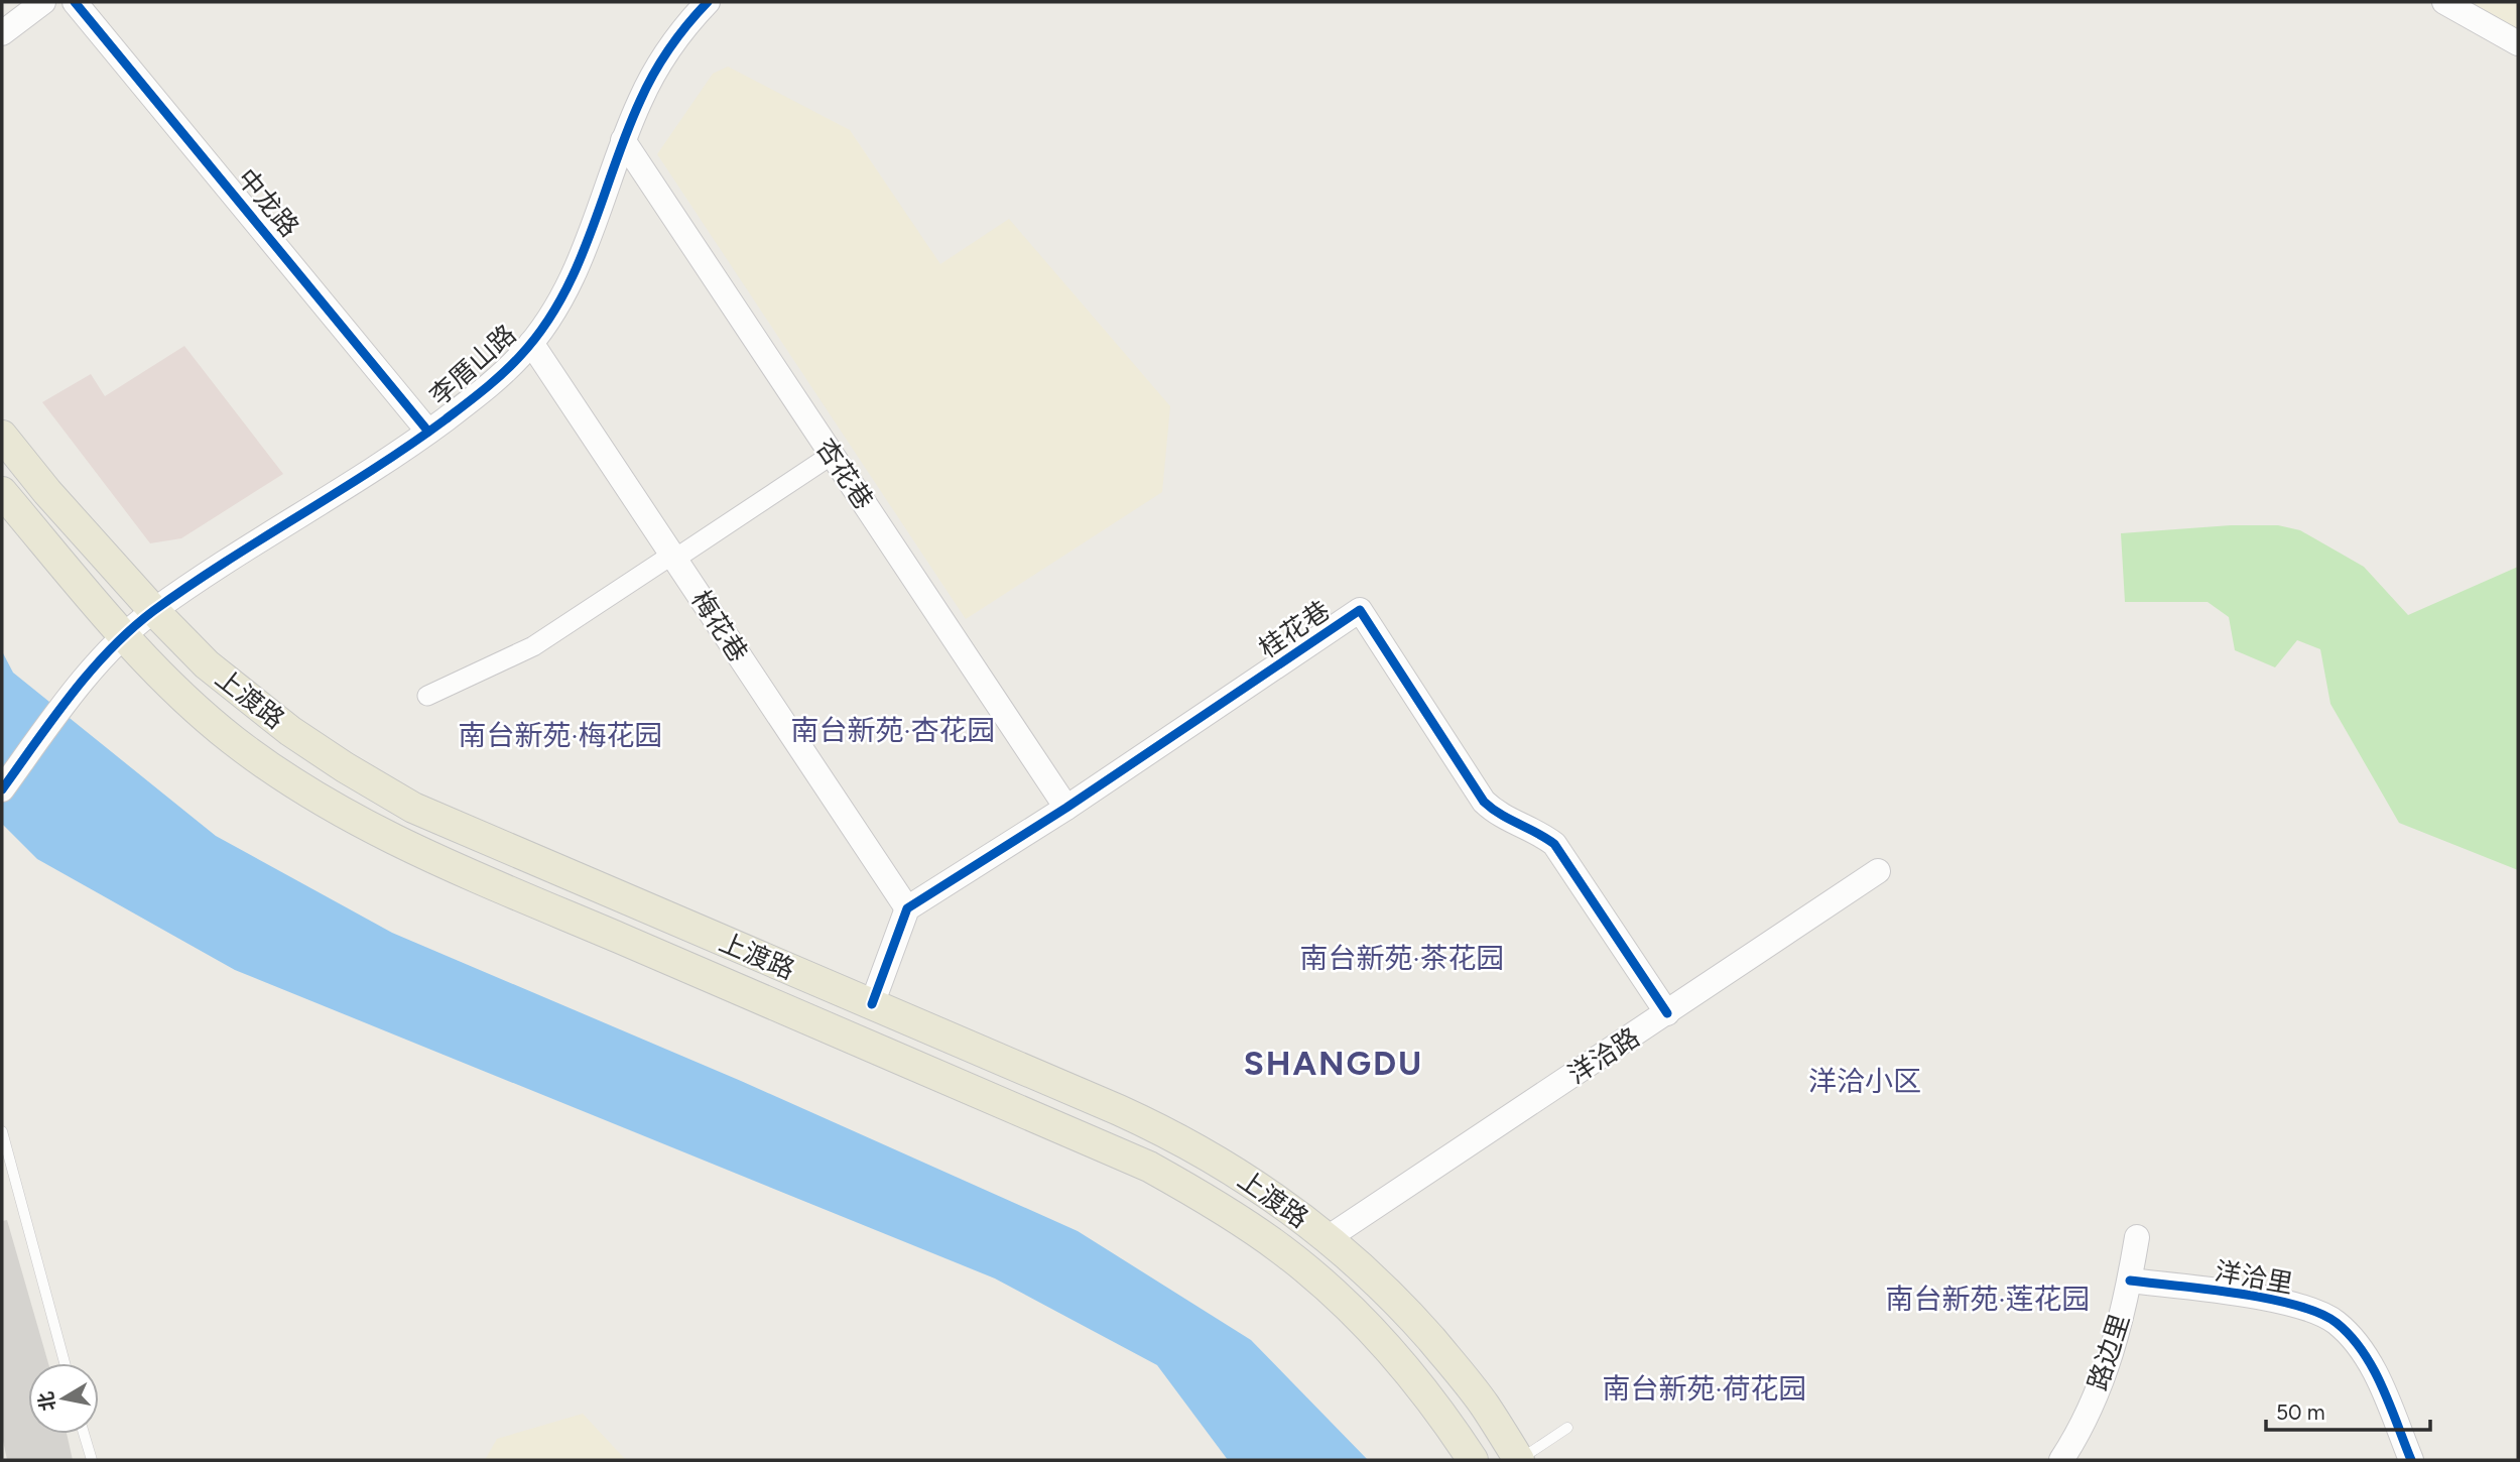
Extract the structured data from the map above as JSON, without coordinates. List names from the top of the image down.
{
  "streets": {
    "main road": ["上渡路"],
    "street": [
      "中龙路",
      "李厝山路",
      "杏花巷",
      "梅花巷",
      "桂花巷",
      "洋洽路",
      "洋洽里",
      "路边里"
    ]
  },
  "crossings": [
    ["中龙路", "李厝山路"],
    ["李厝山路", "杏花巷"],
    ["李厝山路", "梅花巷"],
    ["李厝山路", "上渡路"],
    ["杏花巷", "桂花巷"],
    ["梅花巷", "桂花巷"],
    ["桂花巷", "洋洽路"],
    ["上渡路", "洋洽路"],
    ["洋洽里", "路边里"]
  ],
  "districts": [
    "南台新苑·杏花园",
    "南台新苑·梅花园",
    "南台新苑·茶花园",
    "SHANGDU",
    "洋洽小区",
    "南台新苑·莲花园",
    "南台新苑·荷花园"
  ],
  "scale_bar": "50 m",
  "north": "left"
}
